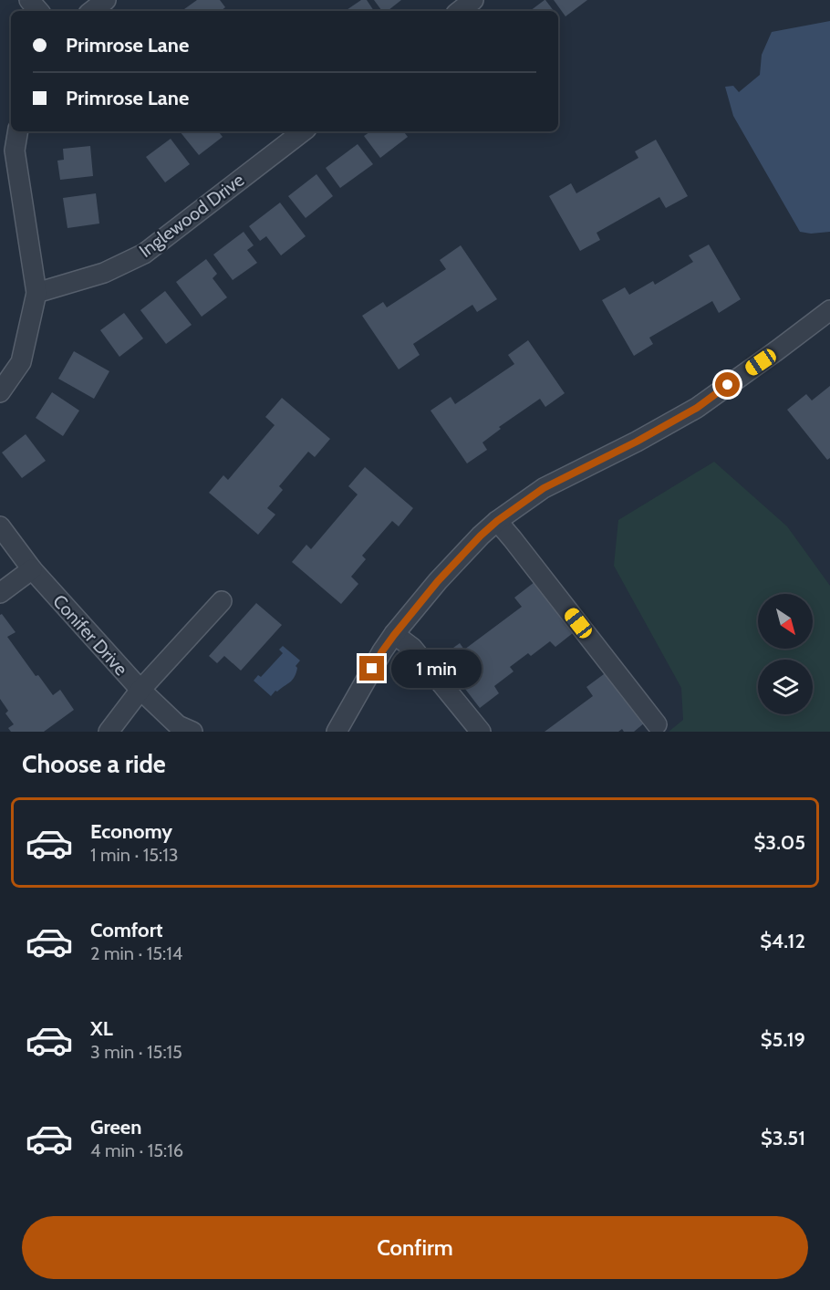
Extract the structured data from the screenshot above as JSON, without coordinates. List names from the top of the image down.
{
  "streets": {
    "street": ["Inglewood Drive", "Conifer Drive"]
  },
  "north": "bottom right",
  "page": {
    "banner": ["Primrose Lane", "Primrose Lane"],
    "bubble": "1 min",
    "heading": "Choose a ride",
    "list": [
      {
        "name": "Economy",
        "note": "1 min · 15:13",
        "value": "$3.05"
      },
      {
        "name": "Comfort",
        "note": "2 min · 15:14",
        "value": "$4.12"
      },
      {
        "name": "XL",
        "note": "3 min · 15:15",
        "value": "$5.19"
      },
      {
        "name": "Green",
        "note": "4 min · 15:16",
        "value": "$3.51"
      }
    ],
    "buttons": "Confirm"
  }
}
